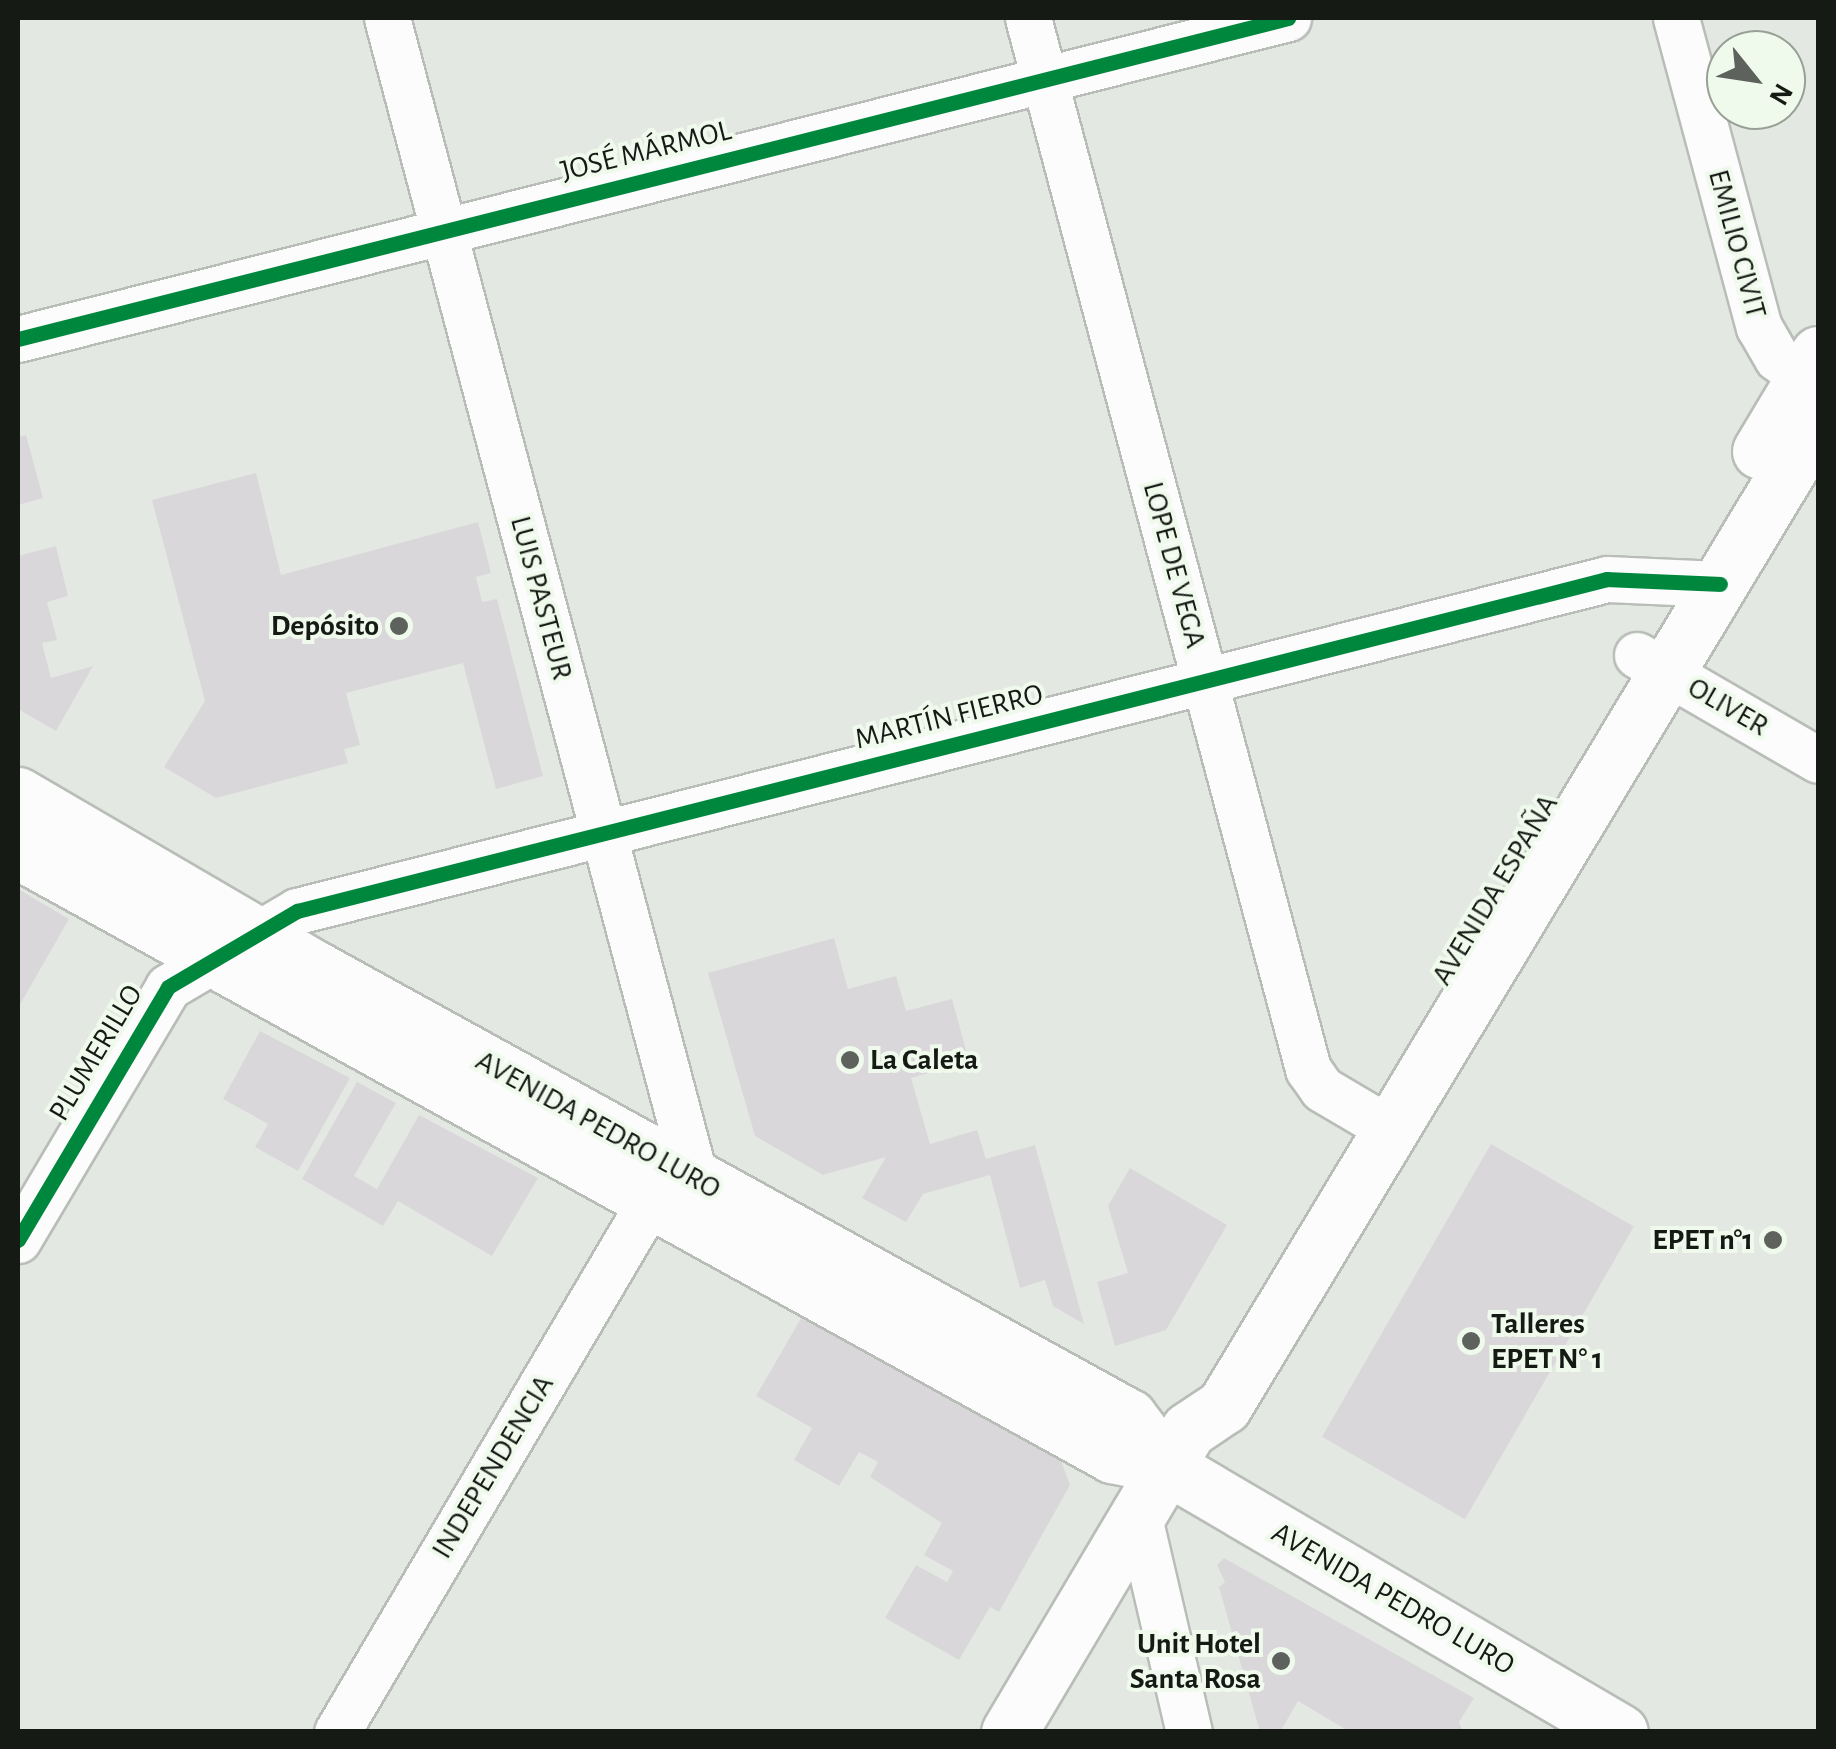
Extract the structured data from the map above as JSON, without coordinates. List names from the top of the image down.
{
  "streets": {
    "main road": ["AVENIDA ESPAÑA", "AVENIDA PEDRO LURO"],
    "street": [
      "JOSÉ MÁRMOL",
      "EMILIO CIVIT",
      "LOPE DE VEGA",
      "LUIS PASTEUR",
      "OLIVER",
      "MARTÍN FIERRO",
      "PLUMERILLO",
      "INDEPENDENCIA"
    ]
  },
  "crossings": [
    ["JOSÉ MÁRMOL", "LOPE DE VEGA"],
    ["JOSÉ MÁRMOL", "LUIS PASTEUR"],
    ["EMILIO CIVIT", "AVENIDA ESPAÑA"],
    ["LOPE DE VEGA", "MARTÍN FIERRO"],
    ["LOPE DE VEGA", "AVENIDA ESPAÑA"],
    ["LUIS PASTEUR", "MARTÍN FIERRO"],
    ["LUIS PASTEUR", "AVENIDA PEDRO LURO"],
    ["LUIS PASTEUR", "INDEPENDENCIA"],
    ["OLIVER", "AVENIDA ESPAÑA"],
    ["MARTÍN FIERRO", "AVENIDA ESPAÑA"],
    ["MARTÍN FIERRO", "PLUMERILLO"],
    ["MARTÍN FIERRO", "AVENIDA PEDRO LURO"],
    ["AVENIDA ESPAÑA", "AVENIDA PEDRO LURO"],
    ["PLUMERILLO", "AVENIDA PEDRO LURO"],
    ["AVENIDA PEDRO LURO", "INDEPENDENCIA"]
  ],
  "places": [
    "Depósito",
    "La Caleta",
    "EPET n°1",
    "Talleres EPET N° 1",
    "Unit Hotel Santa Rosa"
  ],
  "north": "bottom right"
}
